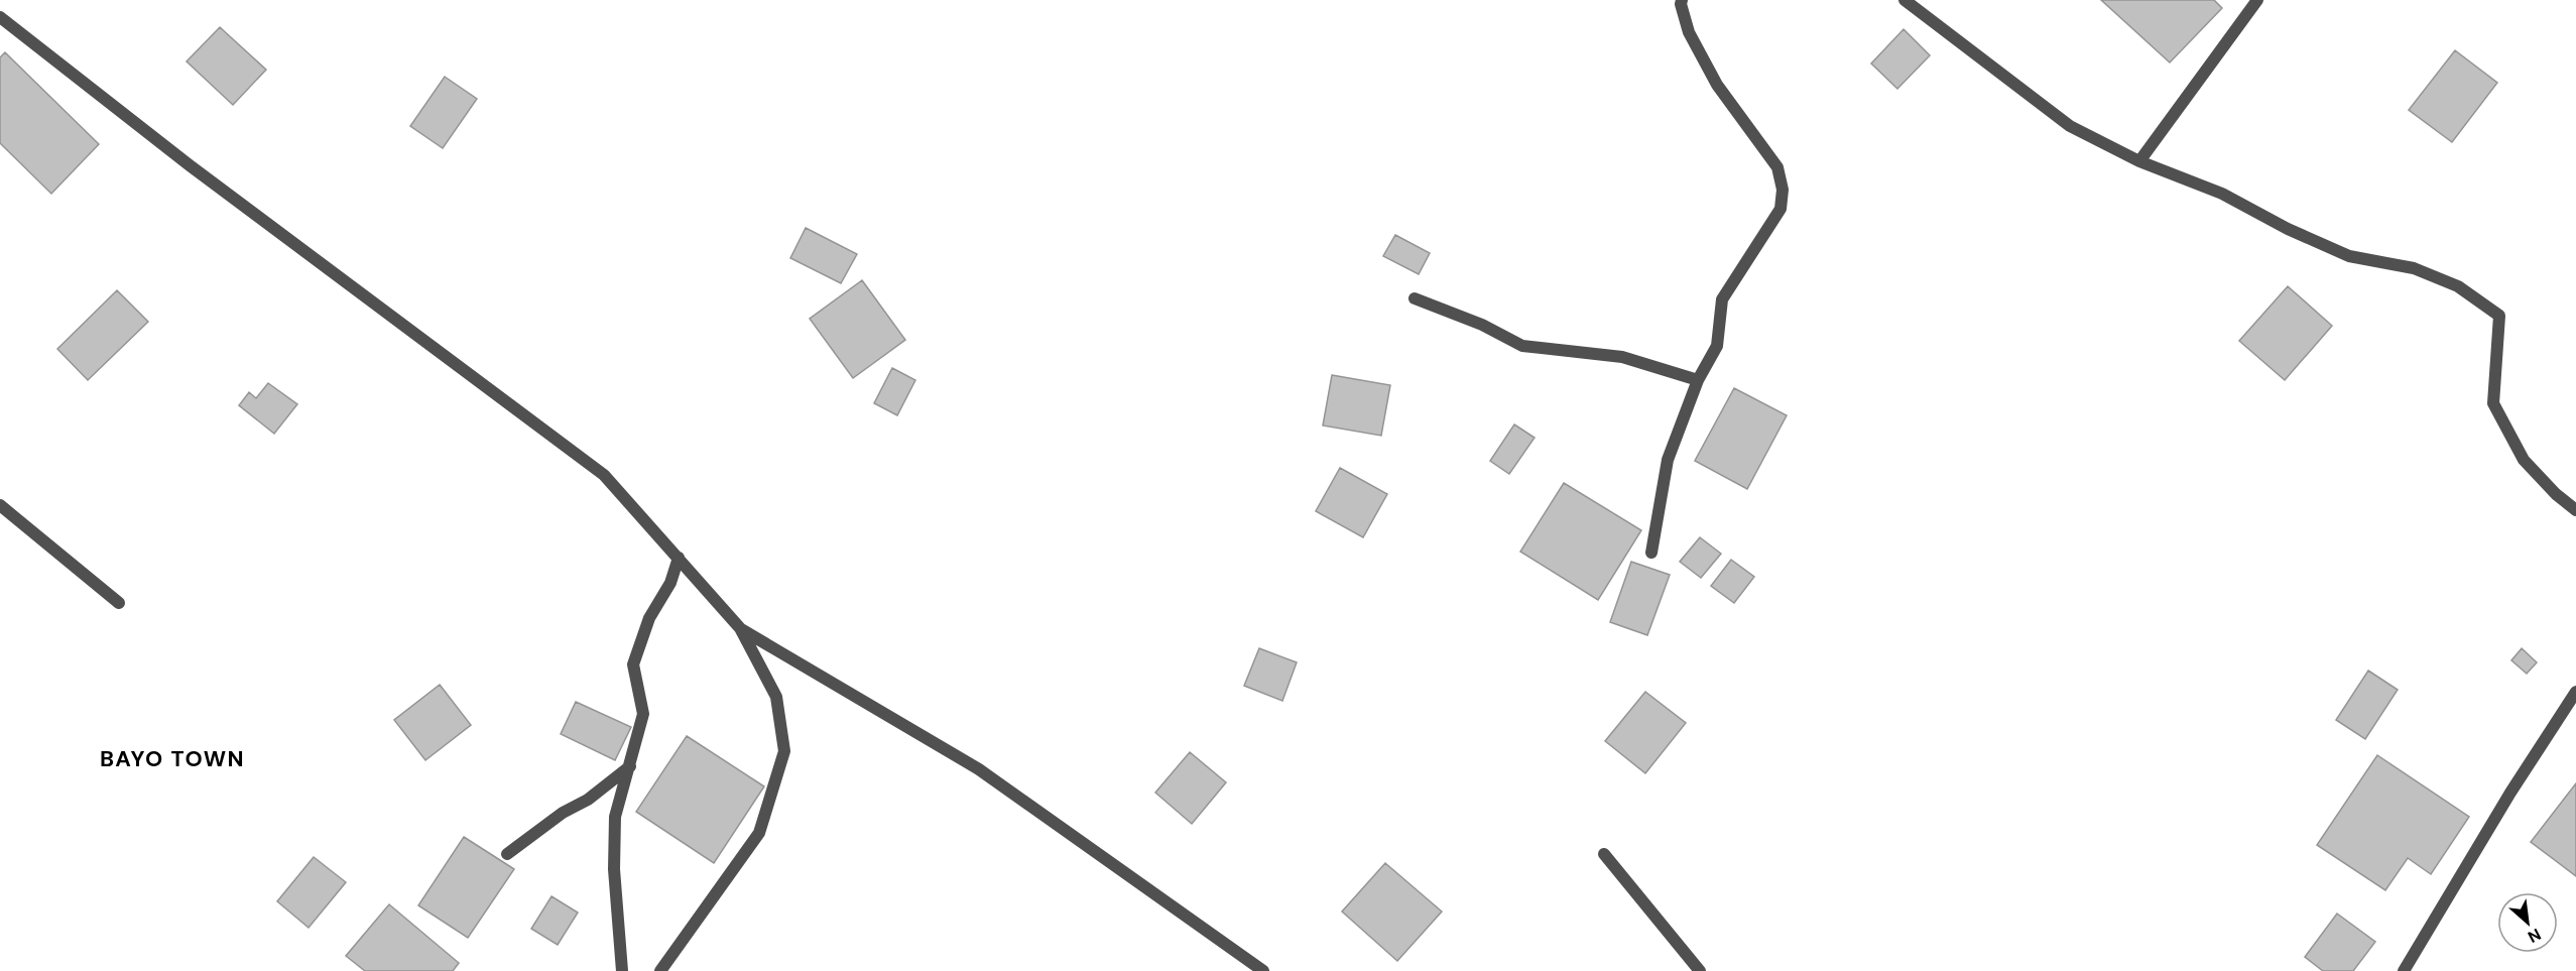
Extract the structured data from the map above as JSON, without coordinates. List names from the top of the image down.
{
  "districts": ["BAYO TOWN"],
  "north": "bottom right"
}
